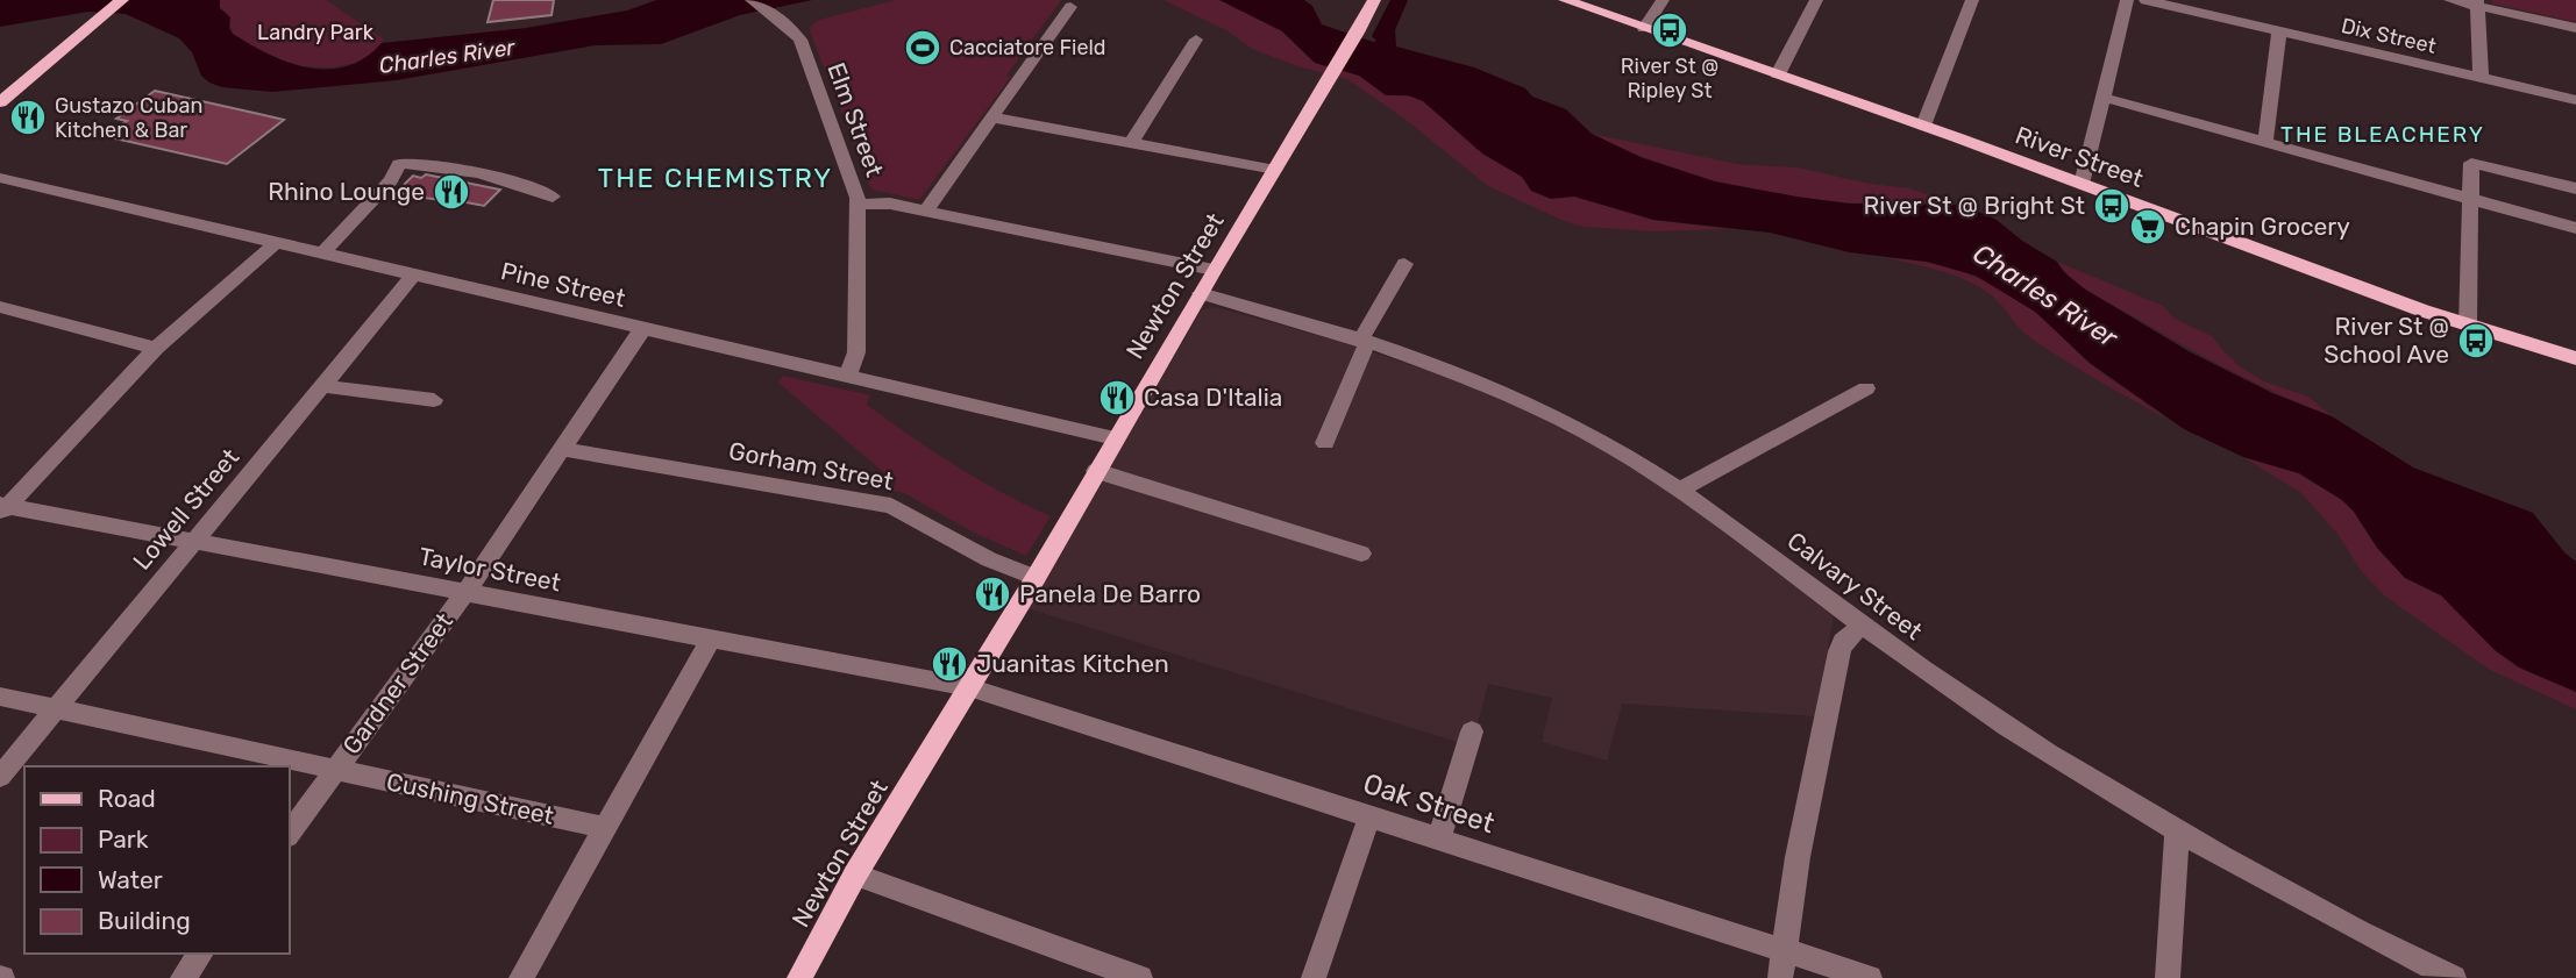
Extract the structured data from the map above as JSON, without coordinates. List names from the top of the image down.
{
  "streets": {
    "main road": ["River Street", "Newton Street"],
    "street": [
      "Dix Street",
      "Elm Street",
      "Pine Street",
      "Gorham Street",
      "Lowell Street",
      "Taylor Street",
      "Calvary Street",
      "Gardner Street",
      "Cushing Street",
      "Oak Street"
    ]
  },
  "crossings": [
    ["Elm Street", "Pine Street"],
    ["Pine Street", "Newton Street"],
    ["Pine Street", "Lowell Street"],
    ["Pine Street", "Gardner Street"],
    ["Newton Street", "Gorham Street"],
    ["Newton Street", "Taylor Street"],
    ["Newton Street", "Calvary Street"],
    ["Newton Street", "Oak Street"],
    ["Gorham Street", "Gardner Street"],
    ["Lowell Street", "Taylor Street"],
    ["Lowell Street", "Cushing Street"],
    ["Taylor Street", "Gardner Street"],
    ["Taylor Street", "Oak Street"],
    ["Gardner Street", "Cushing Street"]
  ],
  "districts": ["THE BLEACHERY", "THE CHEMISTRY"],
  "water": ["Charles River"],
  "parks": ["Landry Park"],
  "places": {
    "bus stop": ["River St @ Ripley St", "River St @ Bright St", "River St @ School Ave"],
    "sports": ["Cacciatore Field"],
    "restaurant": [
      "Gustazo Cuban Kitchen & Bar",
      "Rhino Lounge",
      "Casa D'Italia",
      "Panela De Barro",
      "Juanitas Kitchen"
    ],
    "supermarket": ["Chapin Grocery"]
  },
  "legend": [
    "Road",
    "Park",
    "Water",
    "Building"
  ]
}
